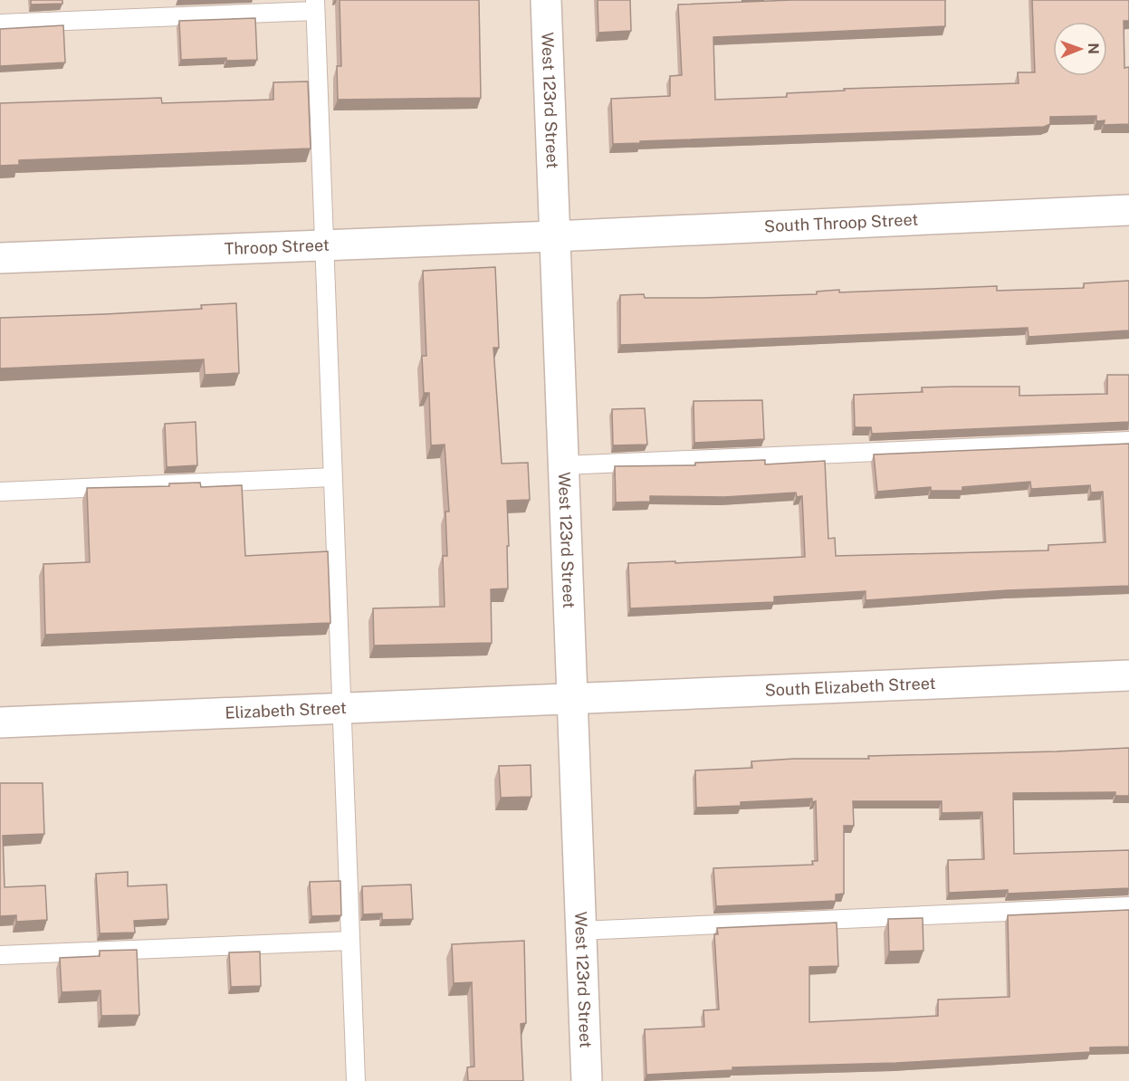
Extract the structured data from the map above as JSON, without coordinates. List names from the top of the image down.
{
  "streets": {
    "street": [
      "West 123rd Street",
      "South Throop Street",
      "Throop Street",
      "South Elizabeth Street",
      "Elizabeth Street"
    ]
  },
  "crossings": [
    ["West 123rd Street", "South Throop Street"],
    ["West 123rd Street", "Throop Street"],
    ["West 123rd Street", "South Elizabeth Street"],
    ["West 123rd Street", "Elizabeth Street"],
    ["South Throop Street", "Throop Street"],
    ["South Elizabeth Street", "Elizabeth Street"]
  ],
  "north": "right"
}
